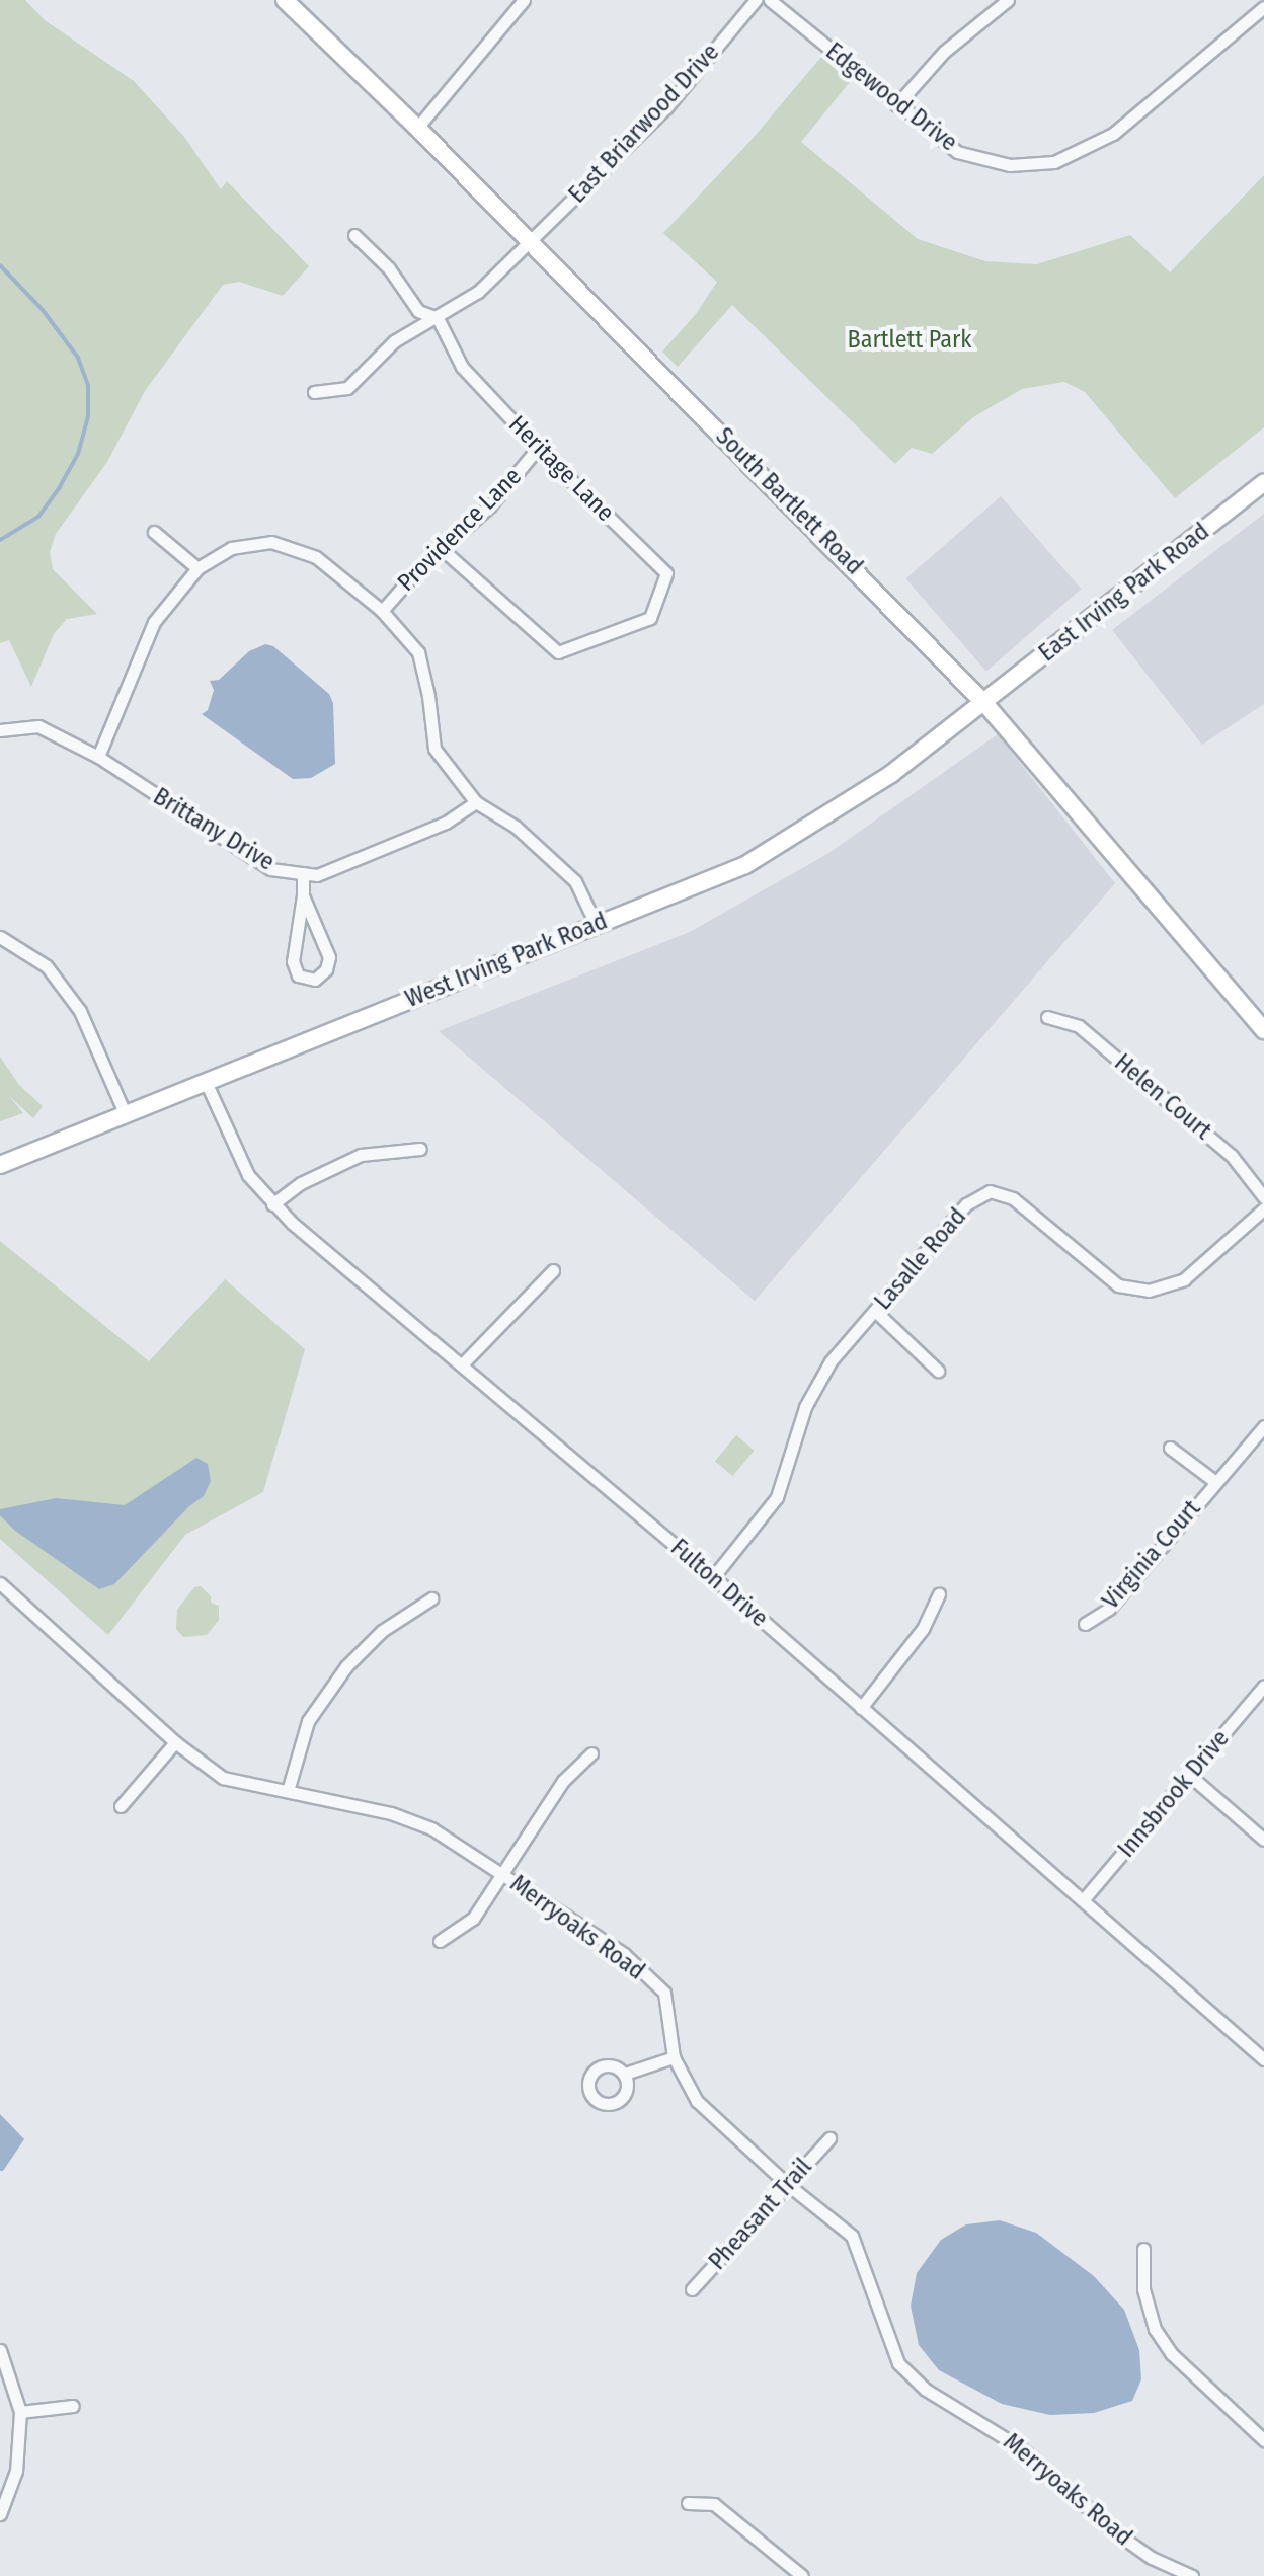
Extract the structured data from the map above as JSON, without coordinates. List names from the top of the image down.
{
  "streets": {
    "main road": ["South Bartlett Road", "East Irving Park Road", "West Irving Park Road"],
    "street": [
      "Edgewood Drive",
      "East Briarwood Drive",
      "Heritage Lane",
      "Providence Lane",
      "Brittany Drive",
      "Helen Court",
      "Lasalle Road",
      "Virginia Court",
      "Fulton Drive",
      "Innsbrook Drive",
      "Merryoaks Road",
      "Pheasant Trail"
    ]
  },
  "crossings": [
    ["East Briarwood Drive", "Heritage Lane"],
    ["East Briarwood Drive", "South Bartlett Road"],
    ["Heritage Lane", "Providence Lane"],
    ["South Bartlett Road", "East Irving Park Road"],
    ["South Bartlett Road", "West Irving Park Road"],
    ["East Irving Park Road", "West Irving Park Road"],
    ["West Irving Park Road", "Fulton Drive"],
    ["Lasalle Road", "Fulton Drive"],
    ["Fulton Drive", "Innsbrook Drive"],
    ["Merryoaks Road", "Pheasant Trail"]
  ],
  "parks": ["Bartlett Park"]
}
